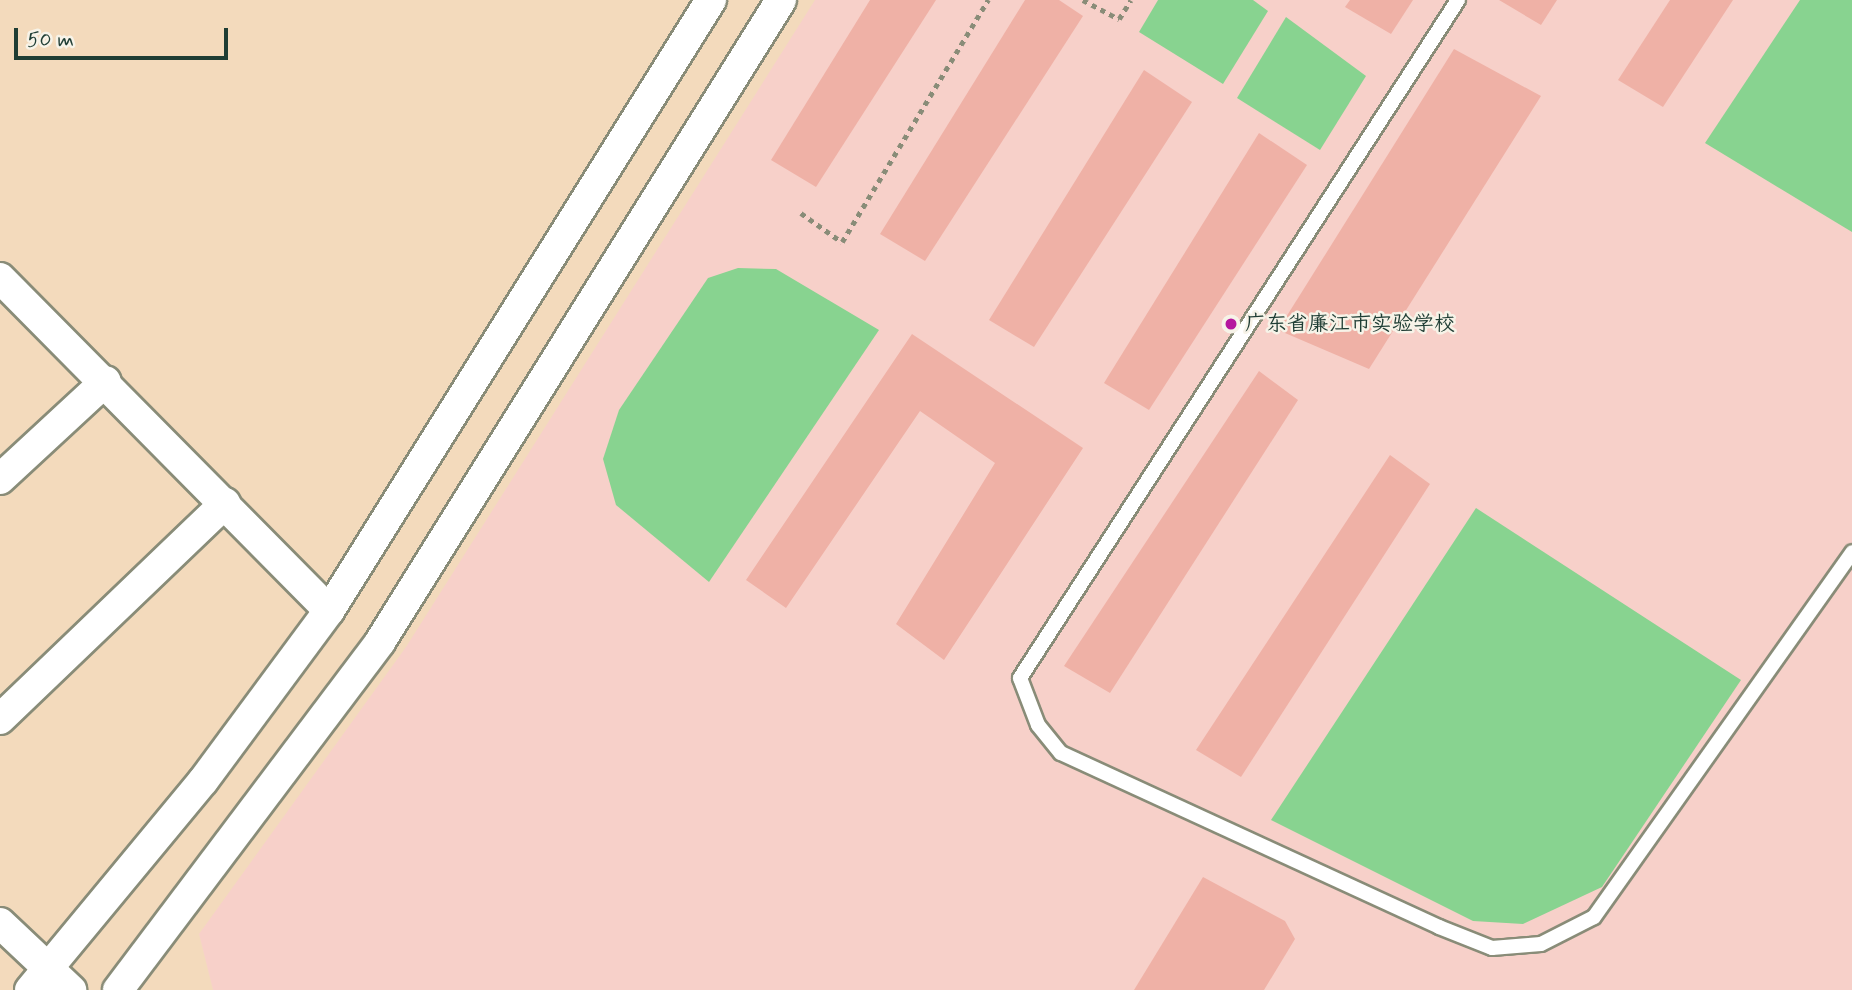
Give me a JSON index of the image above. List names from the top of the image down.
{
  "places": ["广东省廉江市实验学校"],
  "scale_bar": "50 m"
}
